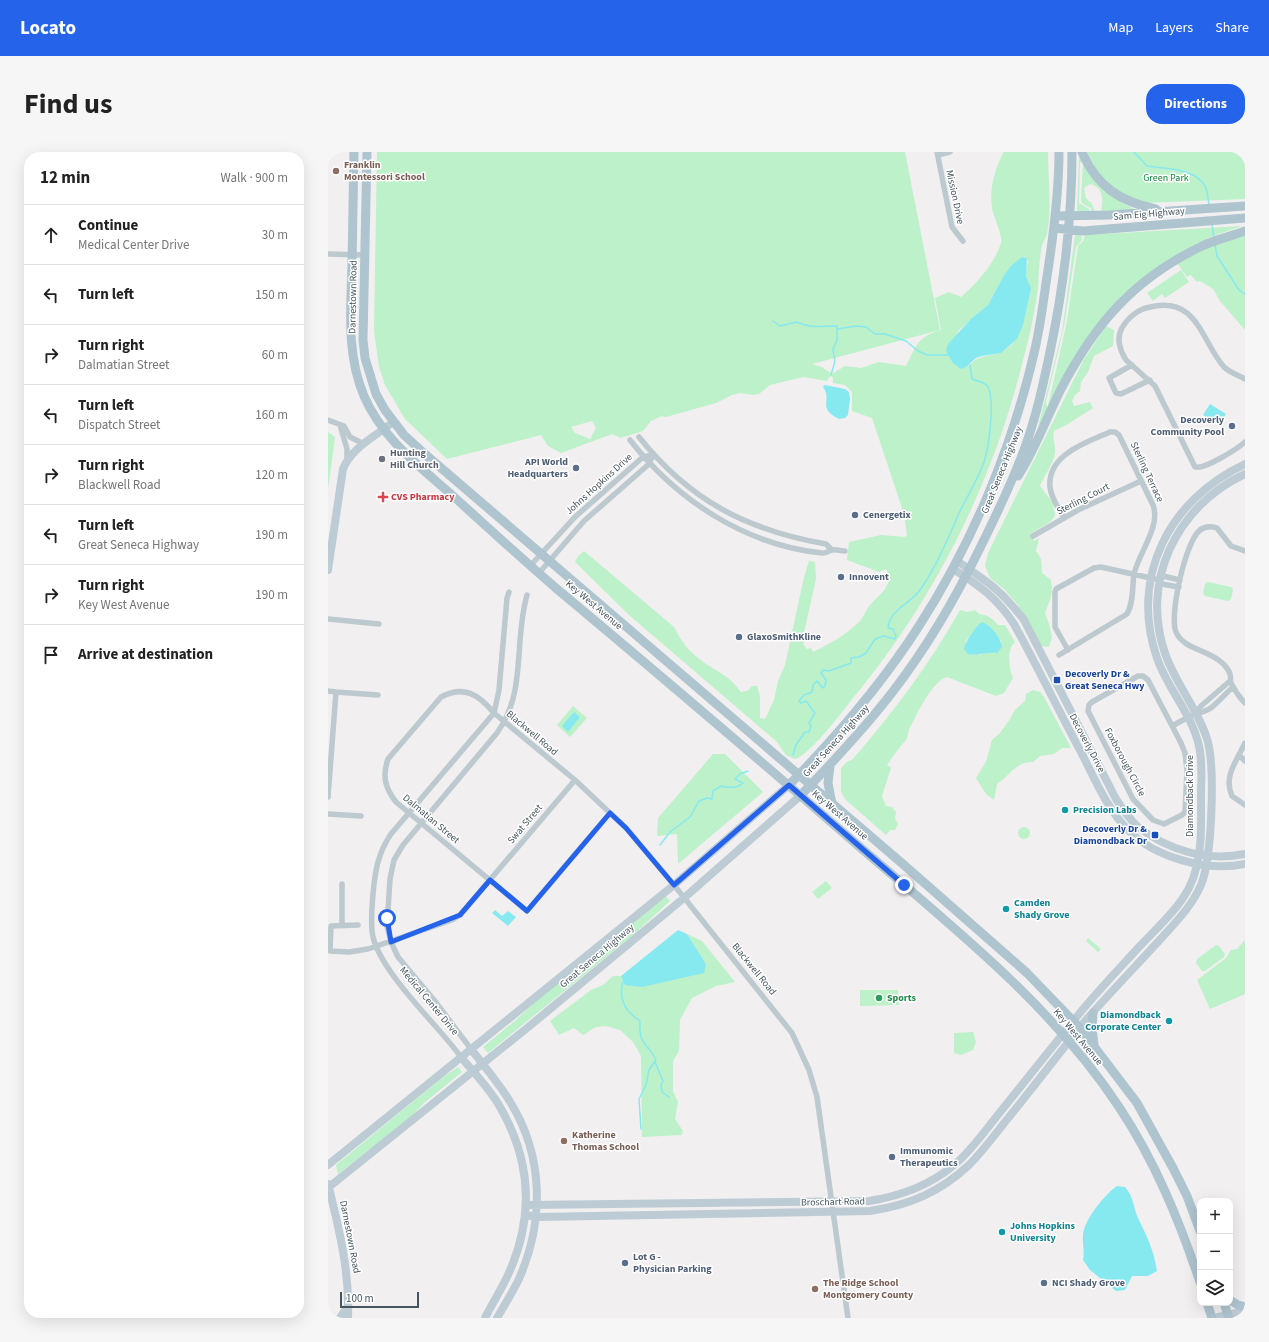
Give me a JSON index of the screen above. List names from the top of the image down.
{
  "streets": {
    "main road": [
      "Sam Eig Highway",
      "Darnestown Road",
      "Great Seneca Highway",
      "Key West Avenue"
    ],
    "street": [
      "Mission Drive",
      "Sterling Terrace",
      "Johns Hopkins Drive",
      "Sterling Court",
      "Blackwell Road",
      "Decoverly Drive",
      "Foxborough Circle",
      "Diamondback Drive",
      "Dalmatian Street",
      "Swat Street",
      "Medical Center Drive",
      "Broschart Road"
    ]
  },
  "crossings": [
    ["Sam Eig Highway", "Great Seneca Highway"],
    ["Darnestown Road", "Great Seneca Highway"],
    ["Darnestown Road", "Key West Avenue"],
    ["Great Seneca Highway", "Key West Avenue"],
    ["Great Seneca Highway", "Blackwell Road"],
    ["Great Seneca Highway", "Decoverly Drive"],
    ["Great Seneca Highway", "Medical Center Drive"],
    ["Sterling Terrace", "Sterling Court"],
    ["Johns Hopkins Drive", "Key West Avenue"],
    ["Key West Avenue", "Diamondback Drive"],
    ["Key West Avenue", "Broschart Road"],
    ["Blackwell Road", "Dalmatian Street"],
    ["Blackwell Road", "Swat Street"],
    ["Blackwell Road", "Medical Center Drive"],
    ["Blackwell Road", "Broschart Road"],
    ["Decoverly Drive", "Diamondback Drive"],
    ["Diamondback Drive", "Broschart Road"],
    ["Dalmatian Street", "Swat Street"],
    ["Dalmatian Street", "Medical Center Drive"],
    ["Swat Street", "Medical Center Drive"],
    ["Medical Center Drive", "Broschart Road"]
  ],
  "parks": ["Green Park"],
  "places": {
    "other": [
      "Franklin Montessori School",
      "Decoverly Community Pool",
      "Hunting Hill Church",
      "API World Headquarters",
      "Cenergetix",
      "Innovent",
      "GlaxoSmithKline",
      "Precision Labs",
      "Camden Shady Grove",
      "Sports",
      "Diamondback Corporate Center",
      "Katherine Thomas School",
      "Immunomic Therapeutics",
      "Johns Hopkins University",
      "Lot G - Physician Parking",
      "NCI Shady Grove",
      "The Ridge School Montgomery County"
    ],
    "health": ["CVS Pharmacy"],
    "transit": ["Decoverly Dr & Great Seneca Hwy", "Decoverly Dr & Diamondback Dr"]
  },
  "scale_bar": "100 m",
  "page": {
    "header": "Locato",
    "nav": ["Map", "Layers", "Share"],
    "title": "Find us",
    "buttons": "Directions",
    "heading": ["12 min", "Walk · 900 m"],
    "list": [
      ["Continue", "Medical Center Drive", "30 m"],
      ["Turn left", "150 m"],
      ["Turn right", "Dalmatian Street", "60 m"],
      ["Turn left", "Dispatch Street", "160 m"],
      ["Turn right", "Blackwell Road", "120 m"],
      ["Turn left", "Great Seneca Highway", "190 m"],
      ["Turn right", "Key West Avenue", "190 m"],
      "Arrive at destination"
    ],
    "map_buttons": ["+", "−"],
    "scale": "100 m"
  }
}
